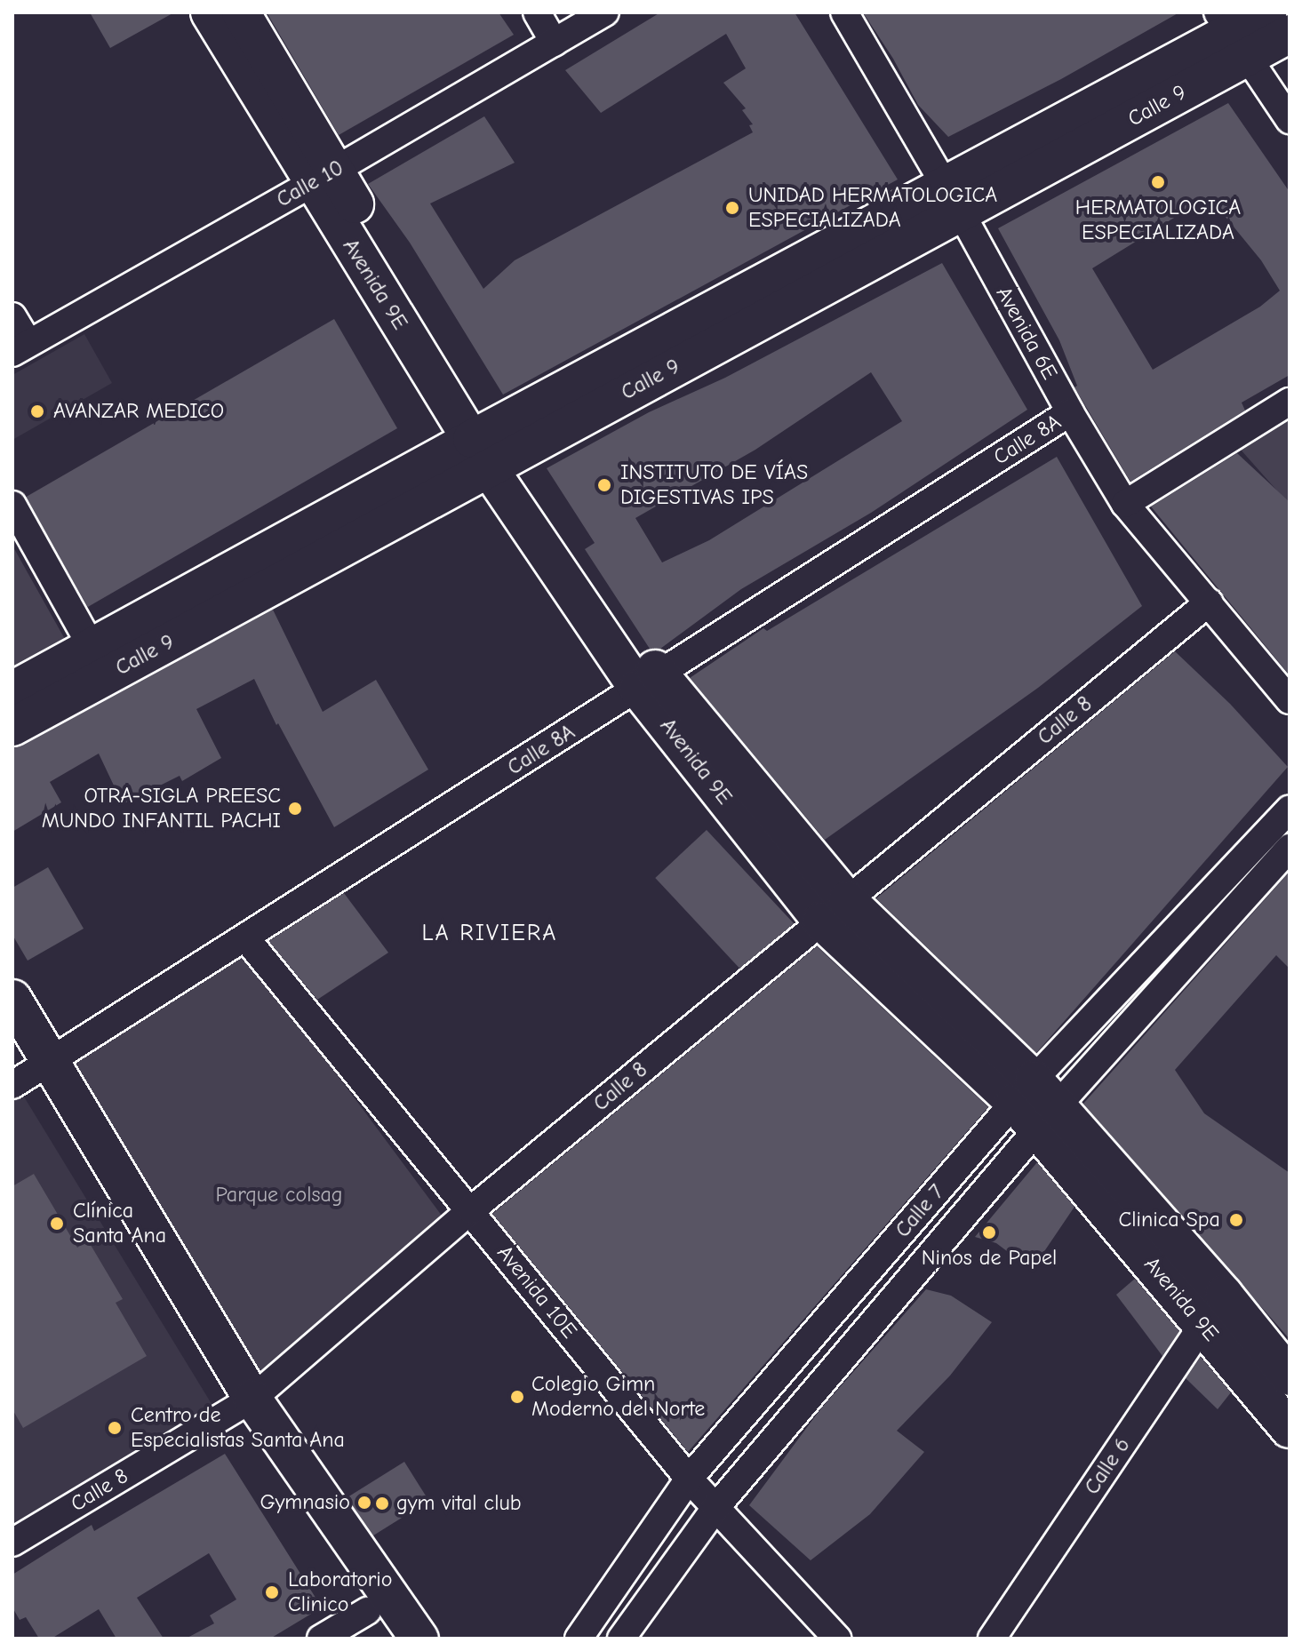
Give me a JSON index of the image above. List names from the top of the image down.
{
  "streets": {
    "street": [
      "Calle 9",
      "Calle 10",
      "Avenida 9E",
      "Avenida 6E",
      "Calle 8A",
      "Calle 8",
      "Calle 7",
      "Avenida 10E",
      "Calle 6"
    ]
  },
  "crossings": [
    ["Calle 9", "Avenida 9E"],
    ["Calle 9", "Avenida 6E"],
    ["Calle 10", "Avenida 9E"],
    ["Avenida 9E", "Calle 8A"],
    ["Avenida 9E", "Calle 8"],
    ["Avenida 9E", "Calle 7"],
    ["Avenida 9E", "Calle 6"],
    ["Avenida 6E", "Calle 8A"],
    ["Avenida 6E", "Calle 8"],
    ["Calle 8A", "Avenida 10E"],
    ["Calle 8", "Avenida 10E"],
    ["Calle 7", "Avenida 10E"]
  ],
  "districts": ["LA RIVIERA"],
  "parks": ["Parque colsag"],
  "places": [
    "HERMATOLOGICA ESPECIALIZADA",
    "UNIDAD HERMATOLOGICA ESPECIALIZADA",
    "AVANZAR MEDICO",
    "INSTITUTO DE VÍAS DIGESTIVAS IPS",
    "OTRA-SIGLA PREESC MUNDO INFANTIL PACHI",
    "Clinica Spa",
    "Clínica Santa Ana",
    "Ninos de Papel",
    "Colegio Gimn Moderno del Norte",
    "Centro de Especialistas Santa Ana",
    "Gymnasio",
    "gym vital club",
    "Laboratorio Clinico"
  ]
}
